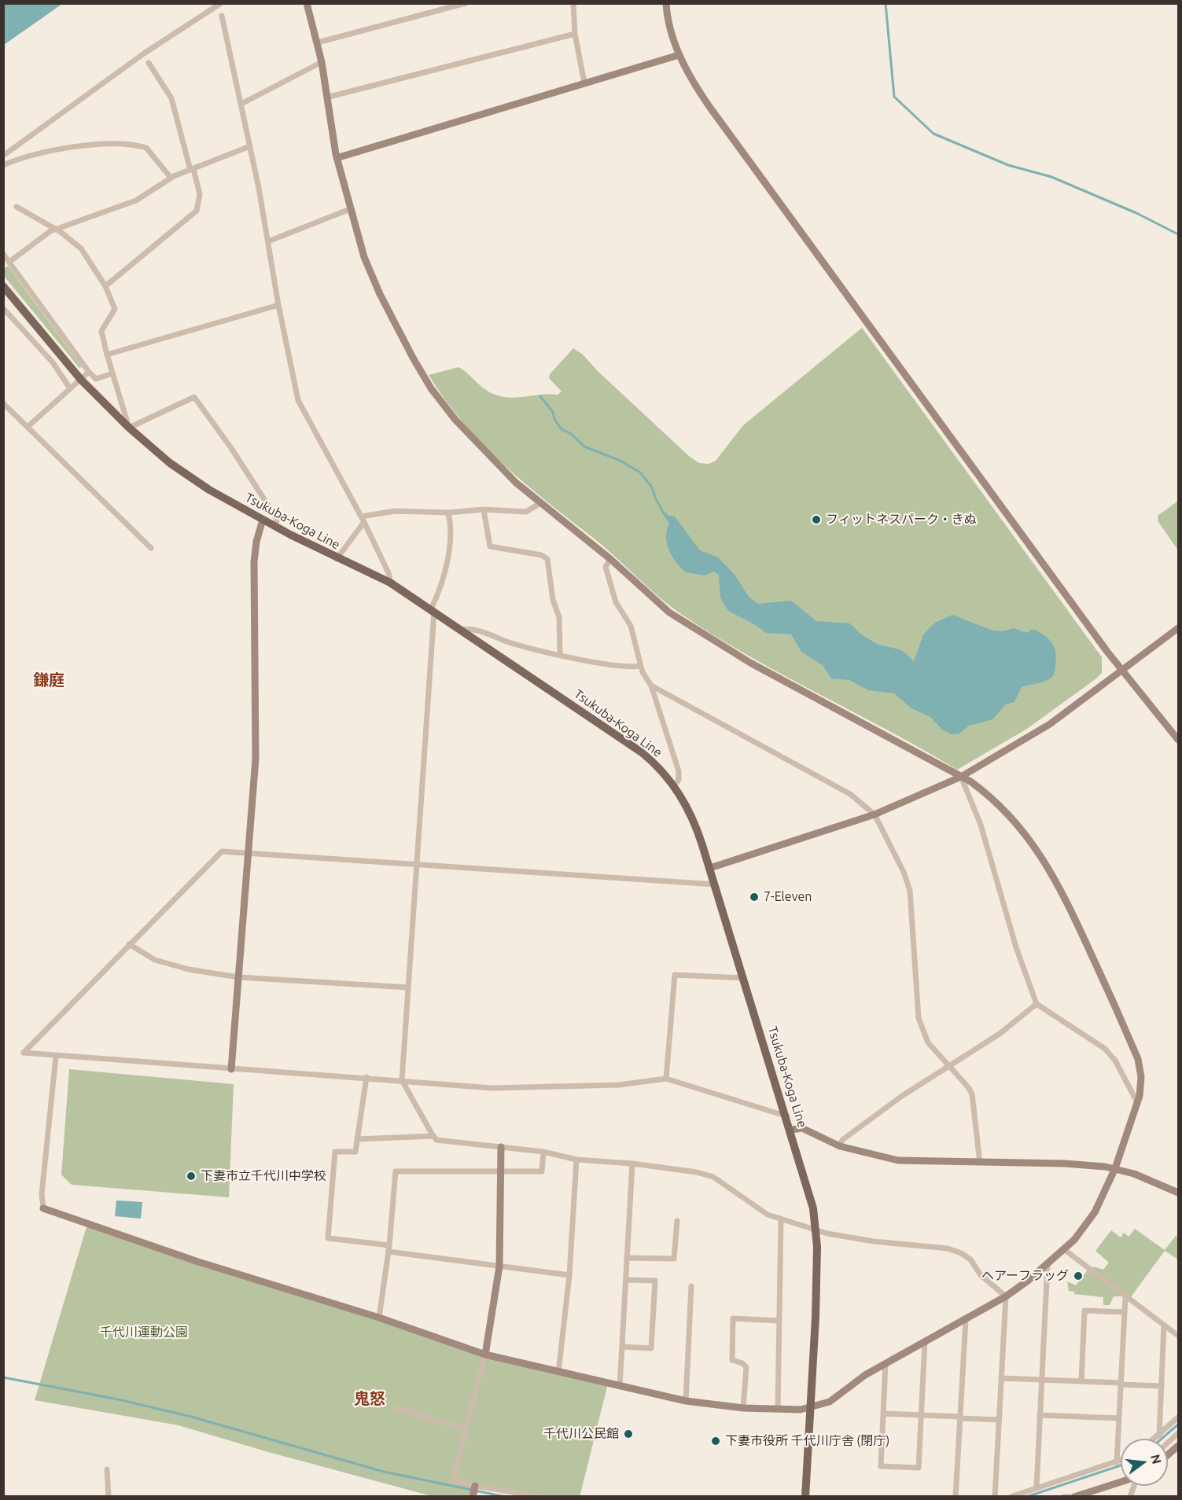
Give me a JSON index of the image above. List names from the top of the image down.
{
  "streets": {
    "main road": ["Tsukuba-Koga Line"]
  },
  "districts": ["鎌庭", "鬼怒"],
  "parks": ["千代川運動公園"],
  "places": [
    "フィットネスパーク・きぬ",
    "7-Eleven",
    "下妻市立千代川中学校",
    "ヘアーフラッグ",
    "千代川公民館",
    "下妻市役所 千代川庁舎 (閉庁)"
  ],
  "north": "right"
}
